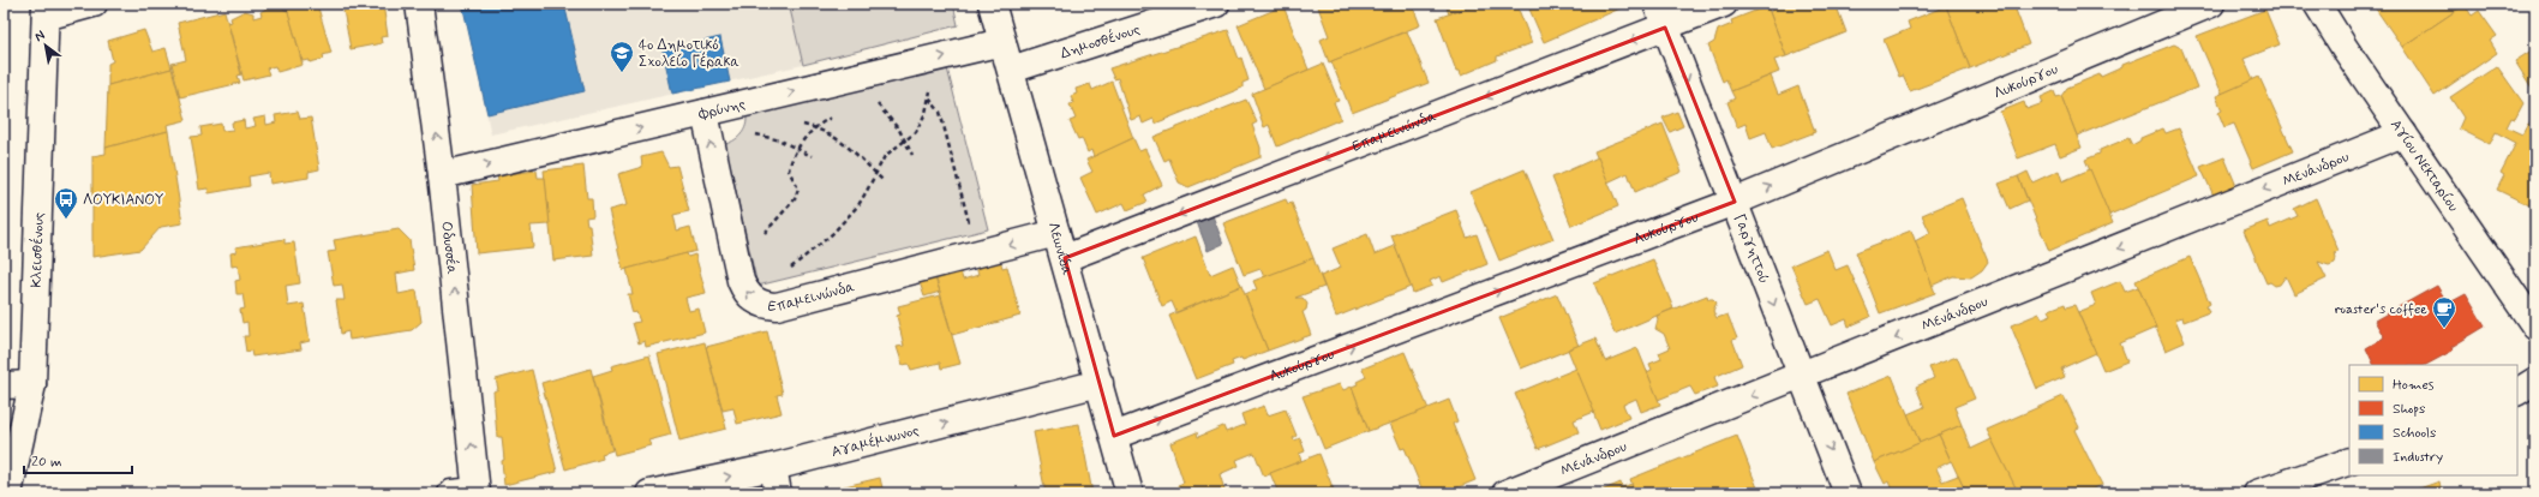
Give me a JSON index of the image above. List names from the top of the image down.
{
  "streets": {
    "street": [
      "Δημοσθένους",
      "Λυκούργου",
      "Φρύνης",
      "Επαμεινώνδα",
      "Αγίου Νεκταρίου",
      "Μενάνδρου",
      "Οδυσσέα",
      "Λεωνίδα",
      "Γαργηττού",
      "Κλεισθένους",
      "Αγαμέμνωνος"
    ]
  },
  "crossings": [
    ["Δημοσθένους", "Λεωνίδα"],
    ["Λυκούργου", "Λεωνίδα"],
    ["Λυκούργου", "Γαργηττού"],
    ["Φρύνης", "Επαμεινώνδα"],
    ["Φρύνης", "Οδυσσέα"],
    ["Φρύνης", "Λεωνίδα"],
    ["Επαμεινώνδα", "Λεωνίδα"],
    ["Επαμεινώνδα", "Γαργηττού"],
    ["Αγίου Νεκταρίου", "Μενάνδρου"],
    ["Μενάνδρου", "Γαργηττού"],
    ["Λεωνίδα", "Αγαμέμνωνος"]
  ],
  "one_way": [
    "Λυκούργου",
    "Φρύνης",
    "Επαμεινώνδα",
    "Μενάνδρου",
    "Οδυσσέα",
    "Γαργηττού",
    "Αγαμέμνωνος"
  ],
  "places": {
    "school or university": ["4ο Δημοτικό Σχολείο Γέρακα"],
    "bus stop": ["ΛΟΥΚΙΑΝΟΥ"],
    "cafe": ["roaster's coffee"]
  },
  "legend": [
    "Homes",
    "Shops",
    "Schools",
    "Industry"
  ],
  "scale_bar": "20 m",
  "north": "top left"
}
